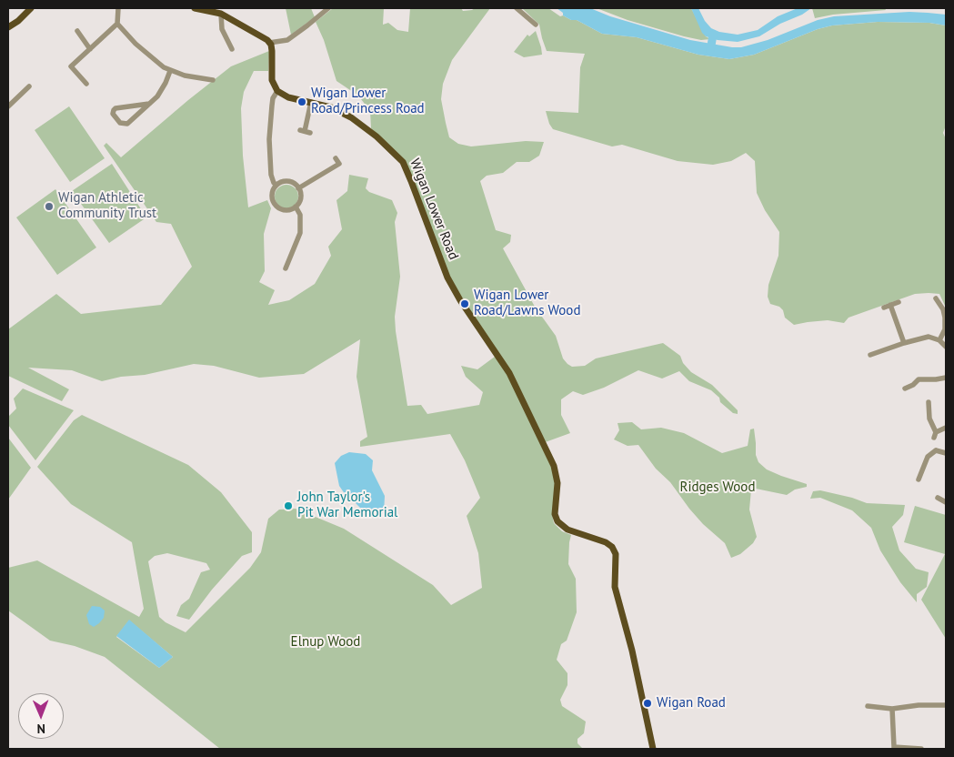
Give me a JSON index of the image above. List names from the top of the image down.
{
  "streets": {
    "main road": ["Wigan Lower Road"]
  },
  "parks": ["Ridges Wood", "Elnup Wood"],
  "places": [
    "Wigan Lower Road/Princess Road",
    "Wigan Athletic Community Trust",
    "Wigan Lower Road/Lawns Wood",
    "John Taylor's Pit War Memorial",
    "Wigan Road"
  ],
  "north": "bottom"
}
